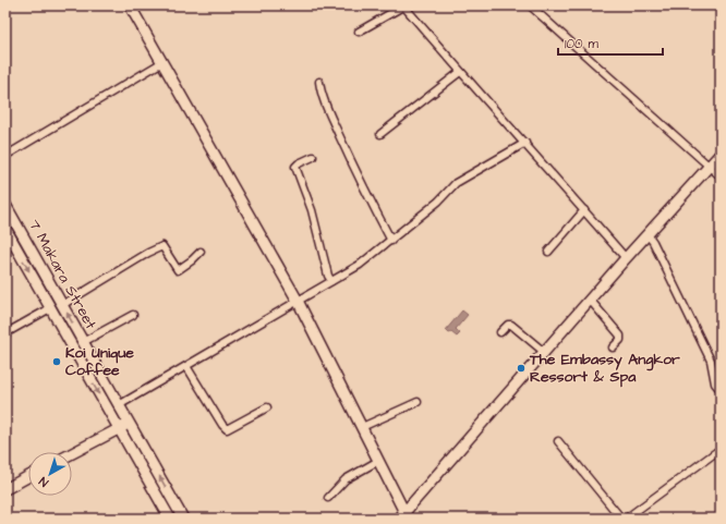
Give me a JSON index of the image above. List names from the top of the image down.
{
  "streets": {
    "street": ["7 Makara Street"]
  },
  "places": ["Koi Unique Coffee", "The Embassy Angkor Ressort & Spa"],
  "scale_bar": "100 m",
  "north": "bottom left"
}
